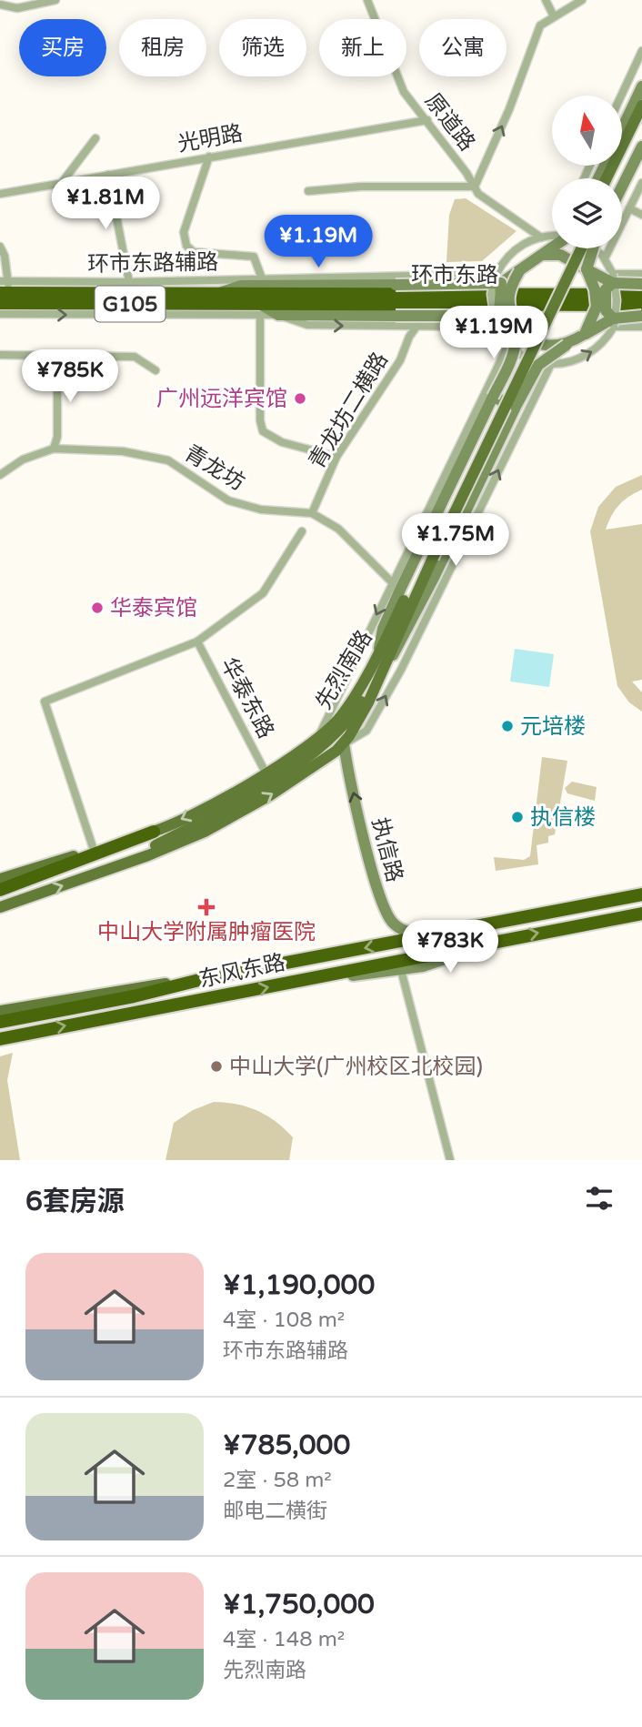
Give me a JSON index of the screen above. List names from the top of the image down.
{
  "streets": {
    "highway": ["环市东路", "G105", "东风东路"],
    "main road": ["先烈南路", "执信路"],
    "street": [
      "原道路",
      "光明路",
      "环市东路辅路",
      "青龙坊二横路",
      "青龙坊",
      "华泰东路"
    ]
  },
  "crossings": [
    ["原道路", "光明路"],
    ["环市东路辅路", "环市东路"],
    ["青龙坊二横路", "青龙坊"],
    ["先烈南路", "华泰东路"],
    ["先烈南路", "执信路"],
    ["执信路", "东风东路"]
  ],
  "one_way": ["执信路"],
  "places": {
    "other": [
      "广州远洋宾馆",
      "华泰宾馆",
      "元培楼",
      "执信楼",
      "中山大学(广州校区北校园)"
    ],
    "health": ["中山大学附属肿瘤医院"]
  },
  "north": "top",
  "page": {
    "chip": [
      "买房",
      "租房",
      "筛选",
      "新上",
      "公寓"
    ],
    "price": [
      "¥1.81M",
      "¥1.19M",
      "¥1.19M",
      "¥785K",
      "¥1.75M",
      "¥783K"
    ],
    "heading": "6套房源",
    "list": [
      {
        "name": "¥1,190,000",
        "note": "4室 · 108 m² · 环市东路辅路"
      },
      {
        "name": "¥785,000",
        "note": "2室 · 58 m² · 邮电二横街"
      },
      {
        "name": "¥1,750,000",
        "note": "4室 · 148 m² · 先烈南路"
      }
    ]
  }
}
